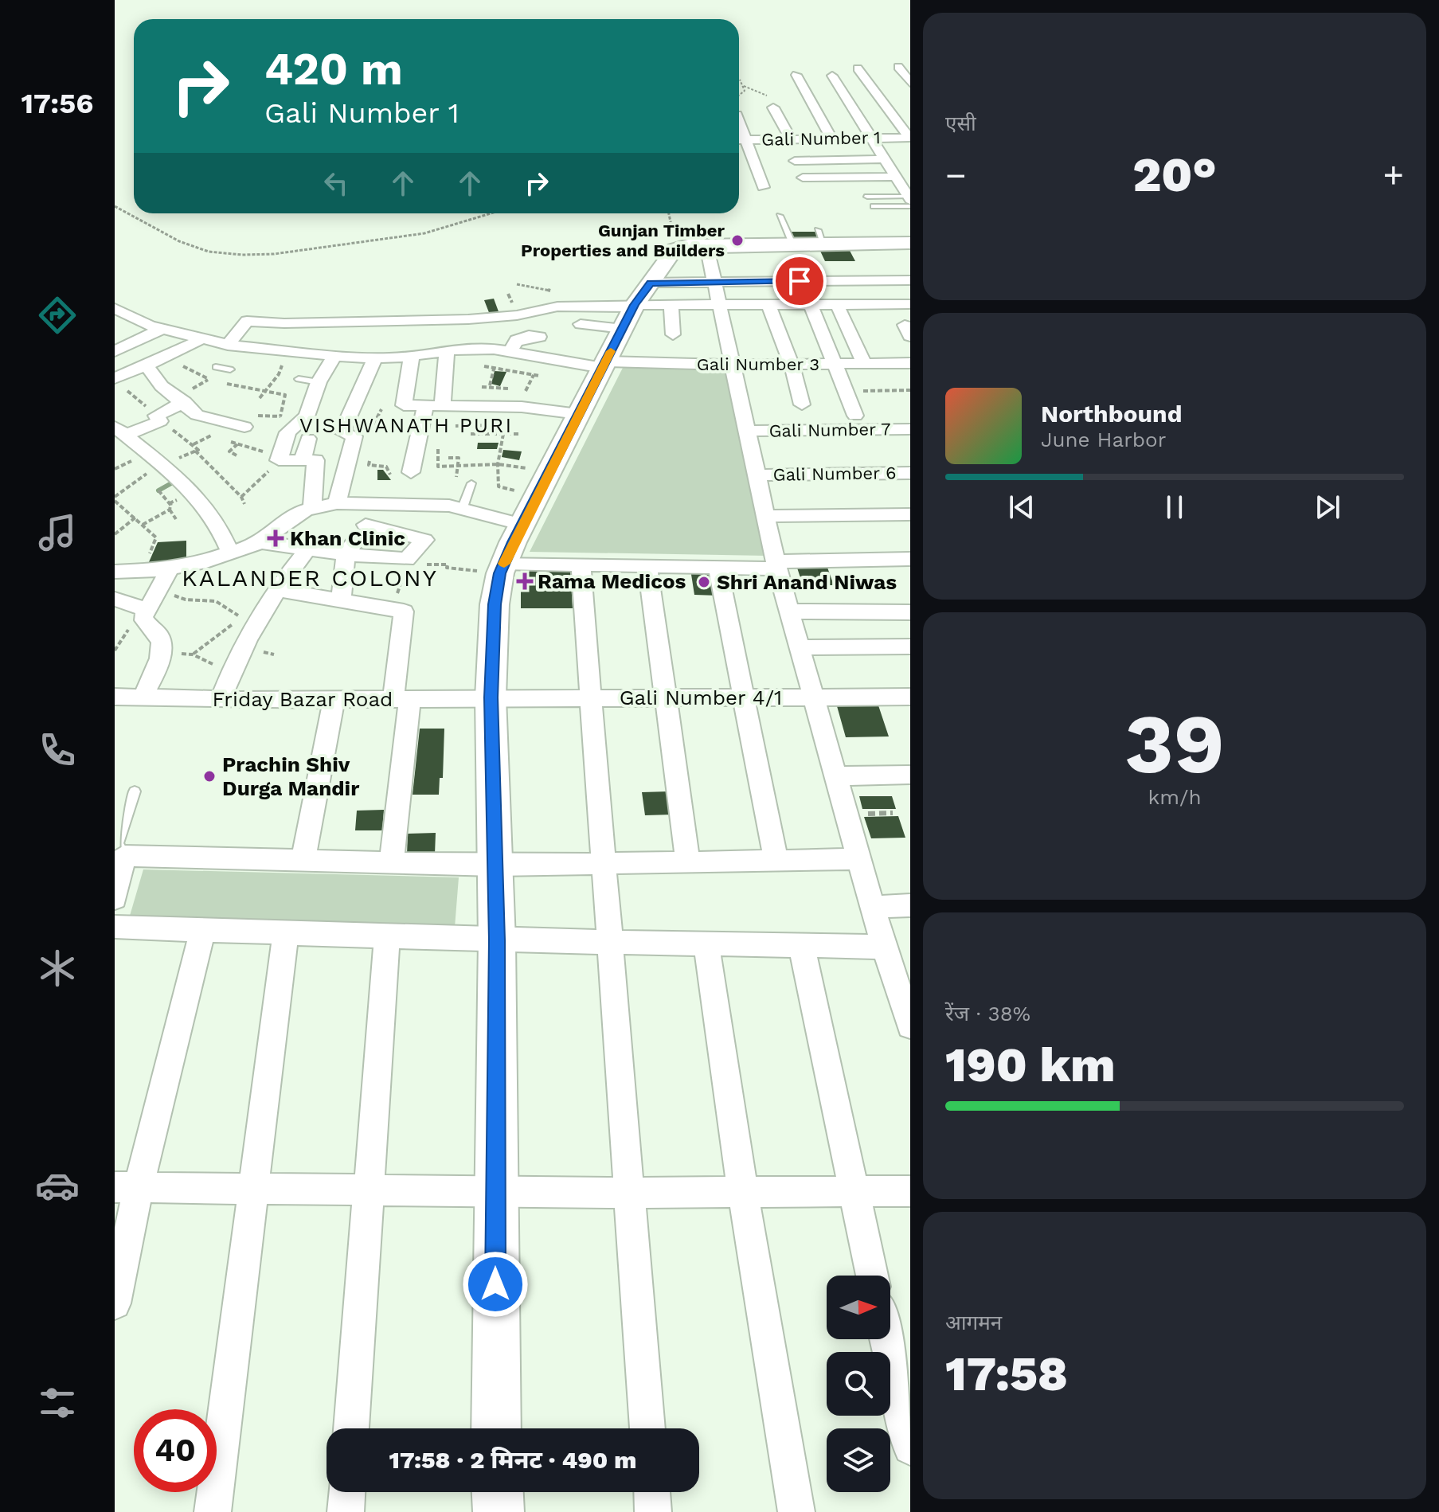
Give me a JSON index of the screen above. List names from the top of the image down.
{
  "streets": {
    "street": [
      "Gali Number 1",
      "Gali Number 3",
      "Gali Number 7",
      "Gali Number 6",
      "Gali Number 4/1",
      "Friday Bazar Road"
    ]
  },
  "crossings": [
    ["Gali Number 4/1", "Friday Bazar Road"]
  ],
  "districts": ["VISHWANATH PURI", "KALANDER COLONY"],
  "places": {
    "other": ["Gunjan Timber Properties and Builders", "Shri Anand Niwas", "Prachin Shiv Durga Mandir"],
    "health": ["Khan Clinic", "Rama Medicos"]
  },
  "north": "right",
  "page": {
    "tabs": "17:56",
    "tile": [
      "एसी",
      ["39", "km/h"],
      ["रेंज · 38%", "190 km"],
      ["आगमन", "17:58"]
    ],
    "turn": ["420 m", "Gali Number 1"],
    "heat": ["−", "20°", "+"],
    "song": ["Northbound", "June Harbor"],
    "limit": "40",
    "trip": "17:58 · 2 मिनट · 490 m"
  }
}
